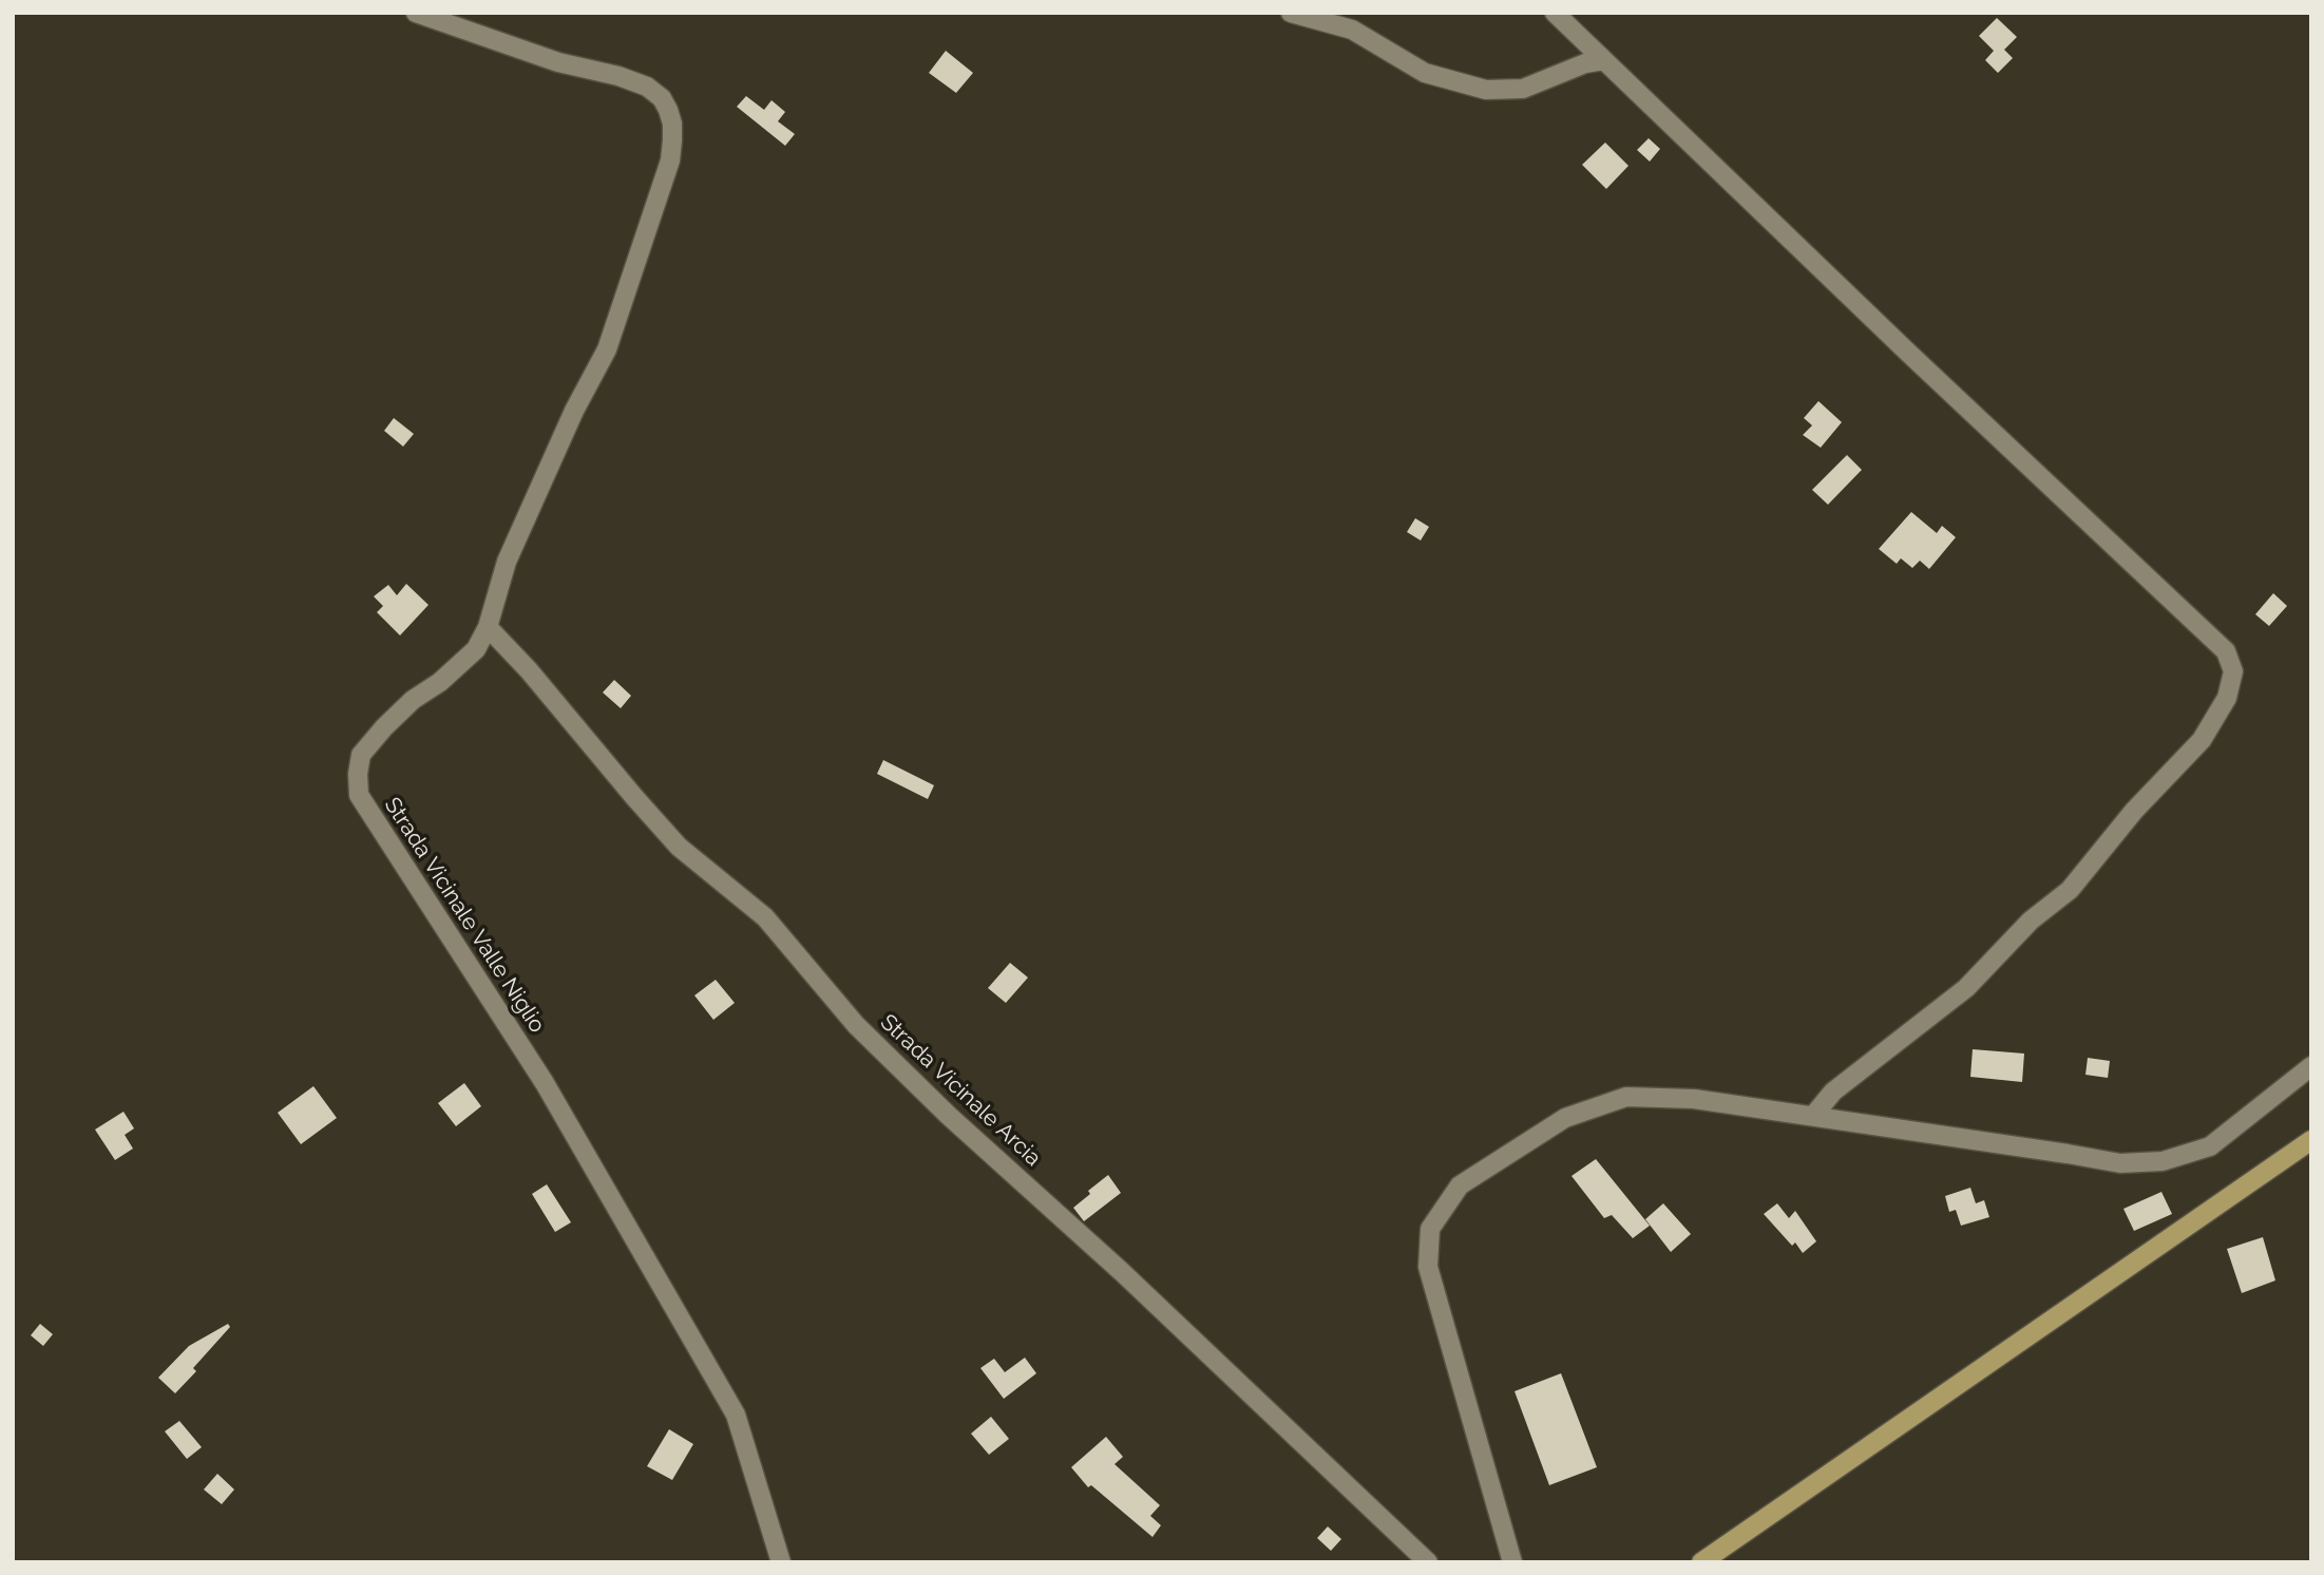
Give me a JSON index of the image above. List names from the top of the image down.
{
  "streets": {
    "street": ["Strada Vicinale Valle Niglio", "Strada Vicinale Arcia"]
  },
  "crossings": [
    ["Strada Vicinale Valle Niglio", "Strada Vicinale Arcia"]
  ]
}
